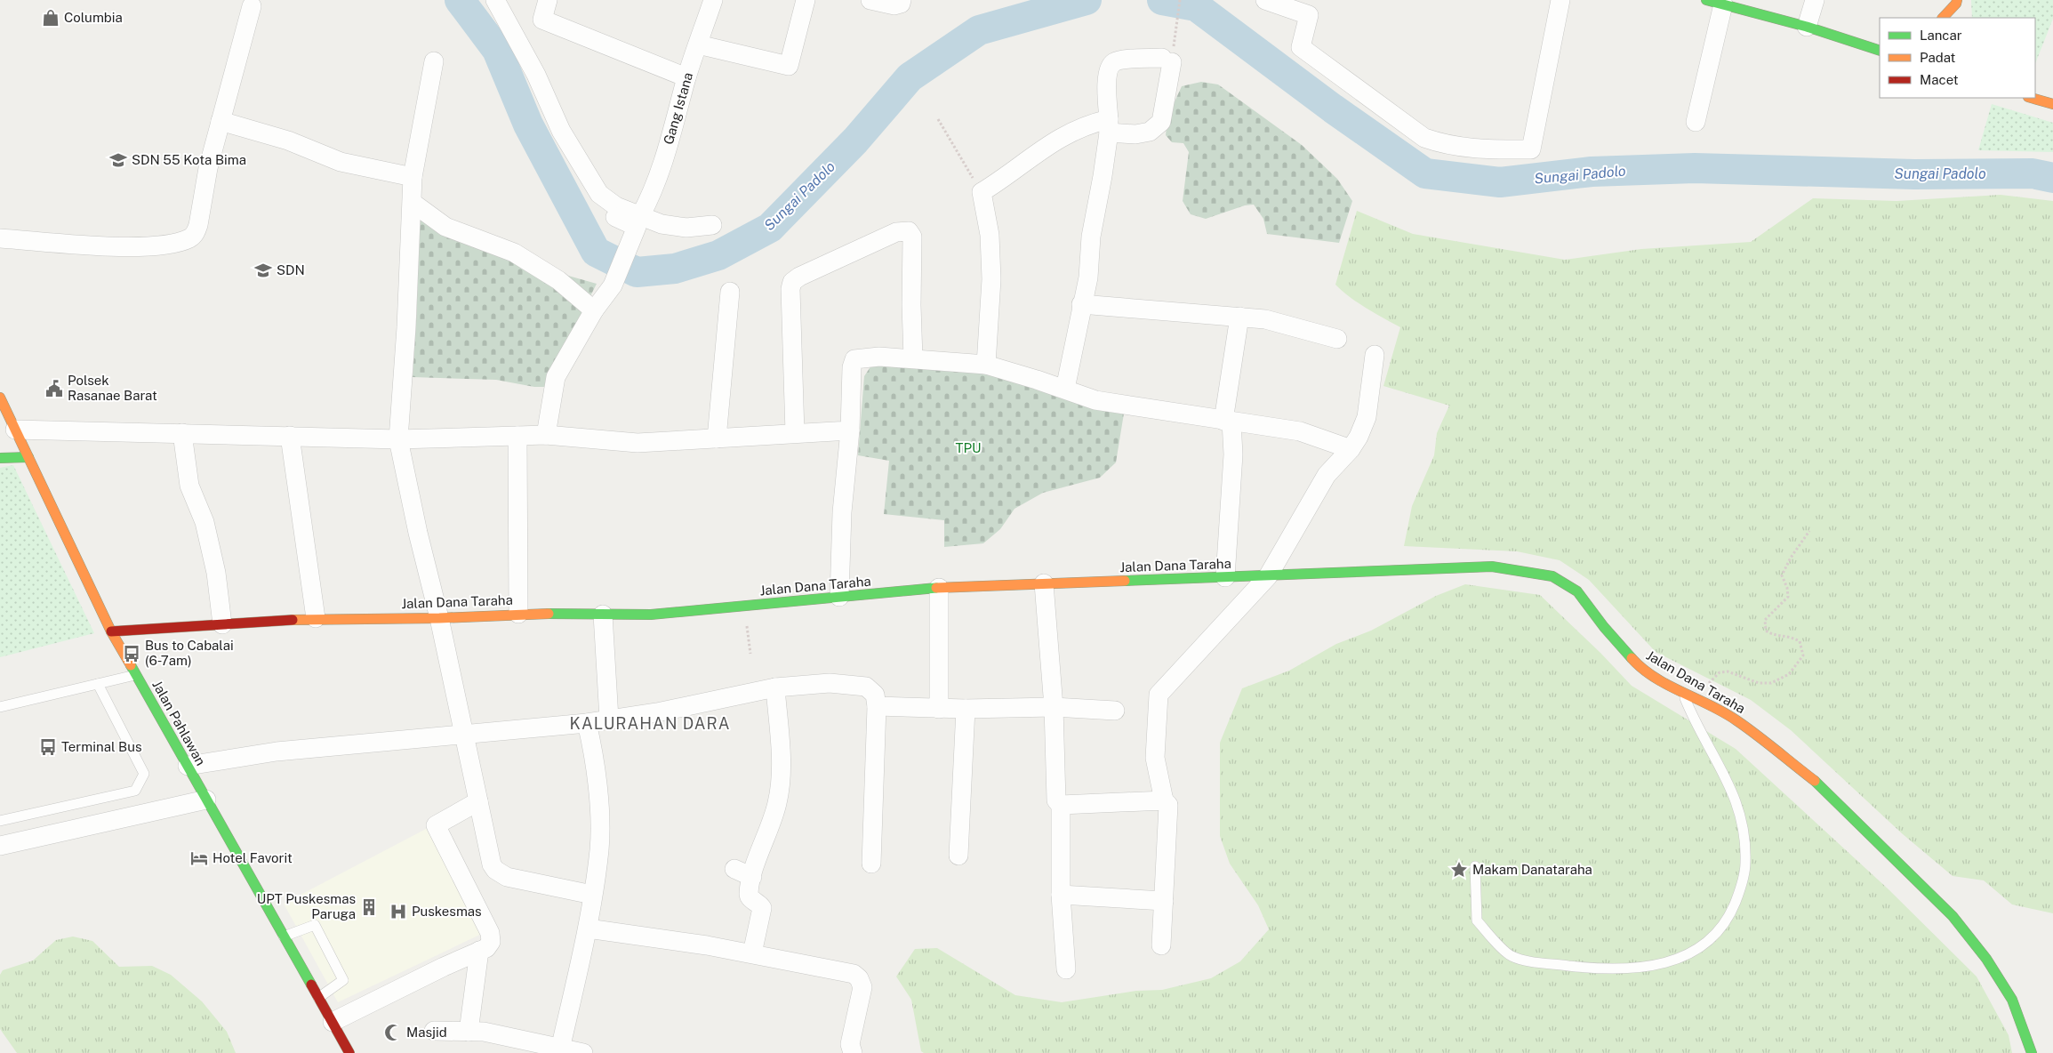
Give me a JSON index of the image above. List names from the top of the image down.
{
  "streets": {
    "main road": ["Jalan Dana Taraha", "Jalan Pahlawan"],
    "street": ["Gang Istana"]
  },
  "crossings": [
    ["Jalan Dana Taraha", "Jalan Pahlawan"]
  ],
  "districts": ["KALURAHAN DARA"],
  "water": ["Sungai Padolo"],
  "parks": ["TPU"],
  "places": {
    "shop": ["Columbia"],
    "school or university": ["SDN 55 Kota Bima", "SDN"],
    "public building": ["Polsek Rasanae Barat"],
    "bus stop": ["Bus to Cabalai (6-7am)", "Terminal Bus"],
    "hotel": ["Hotel Favorit"],
    "place": ["Makam Danataraha"],
    "building": ["UPT Puskesmas Paruga"],
    "hospital": ["Puskesmas"],
    "mosque": ["Masjid"]
  },
  "legend": ["Lancar", "Padat", "Macet"]
}
